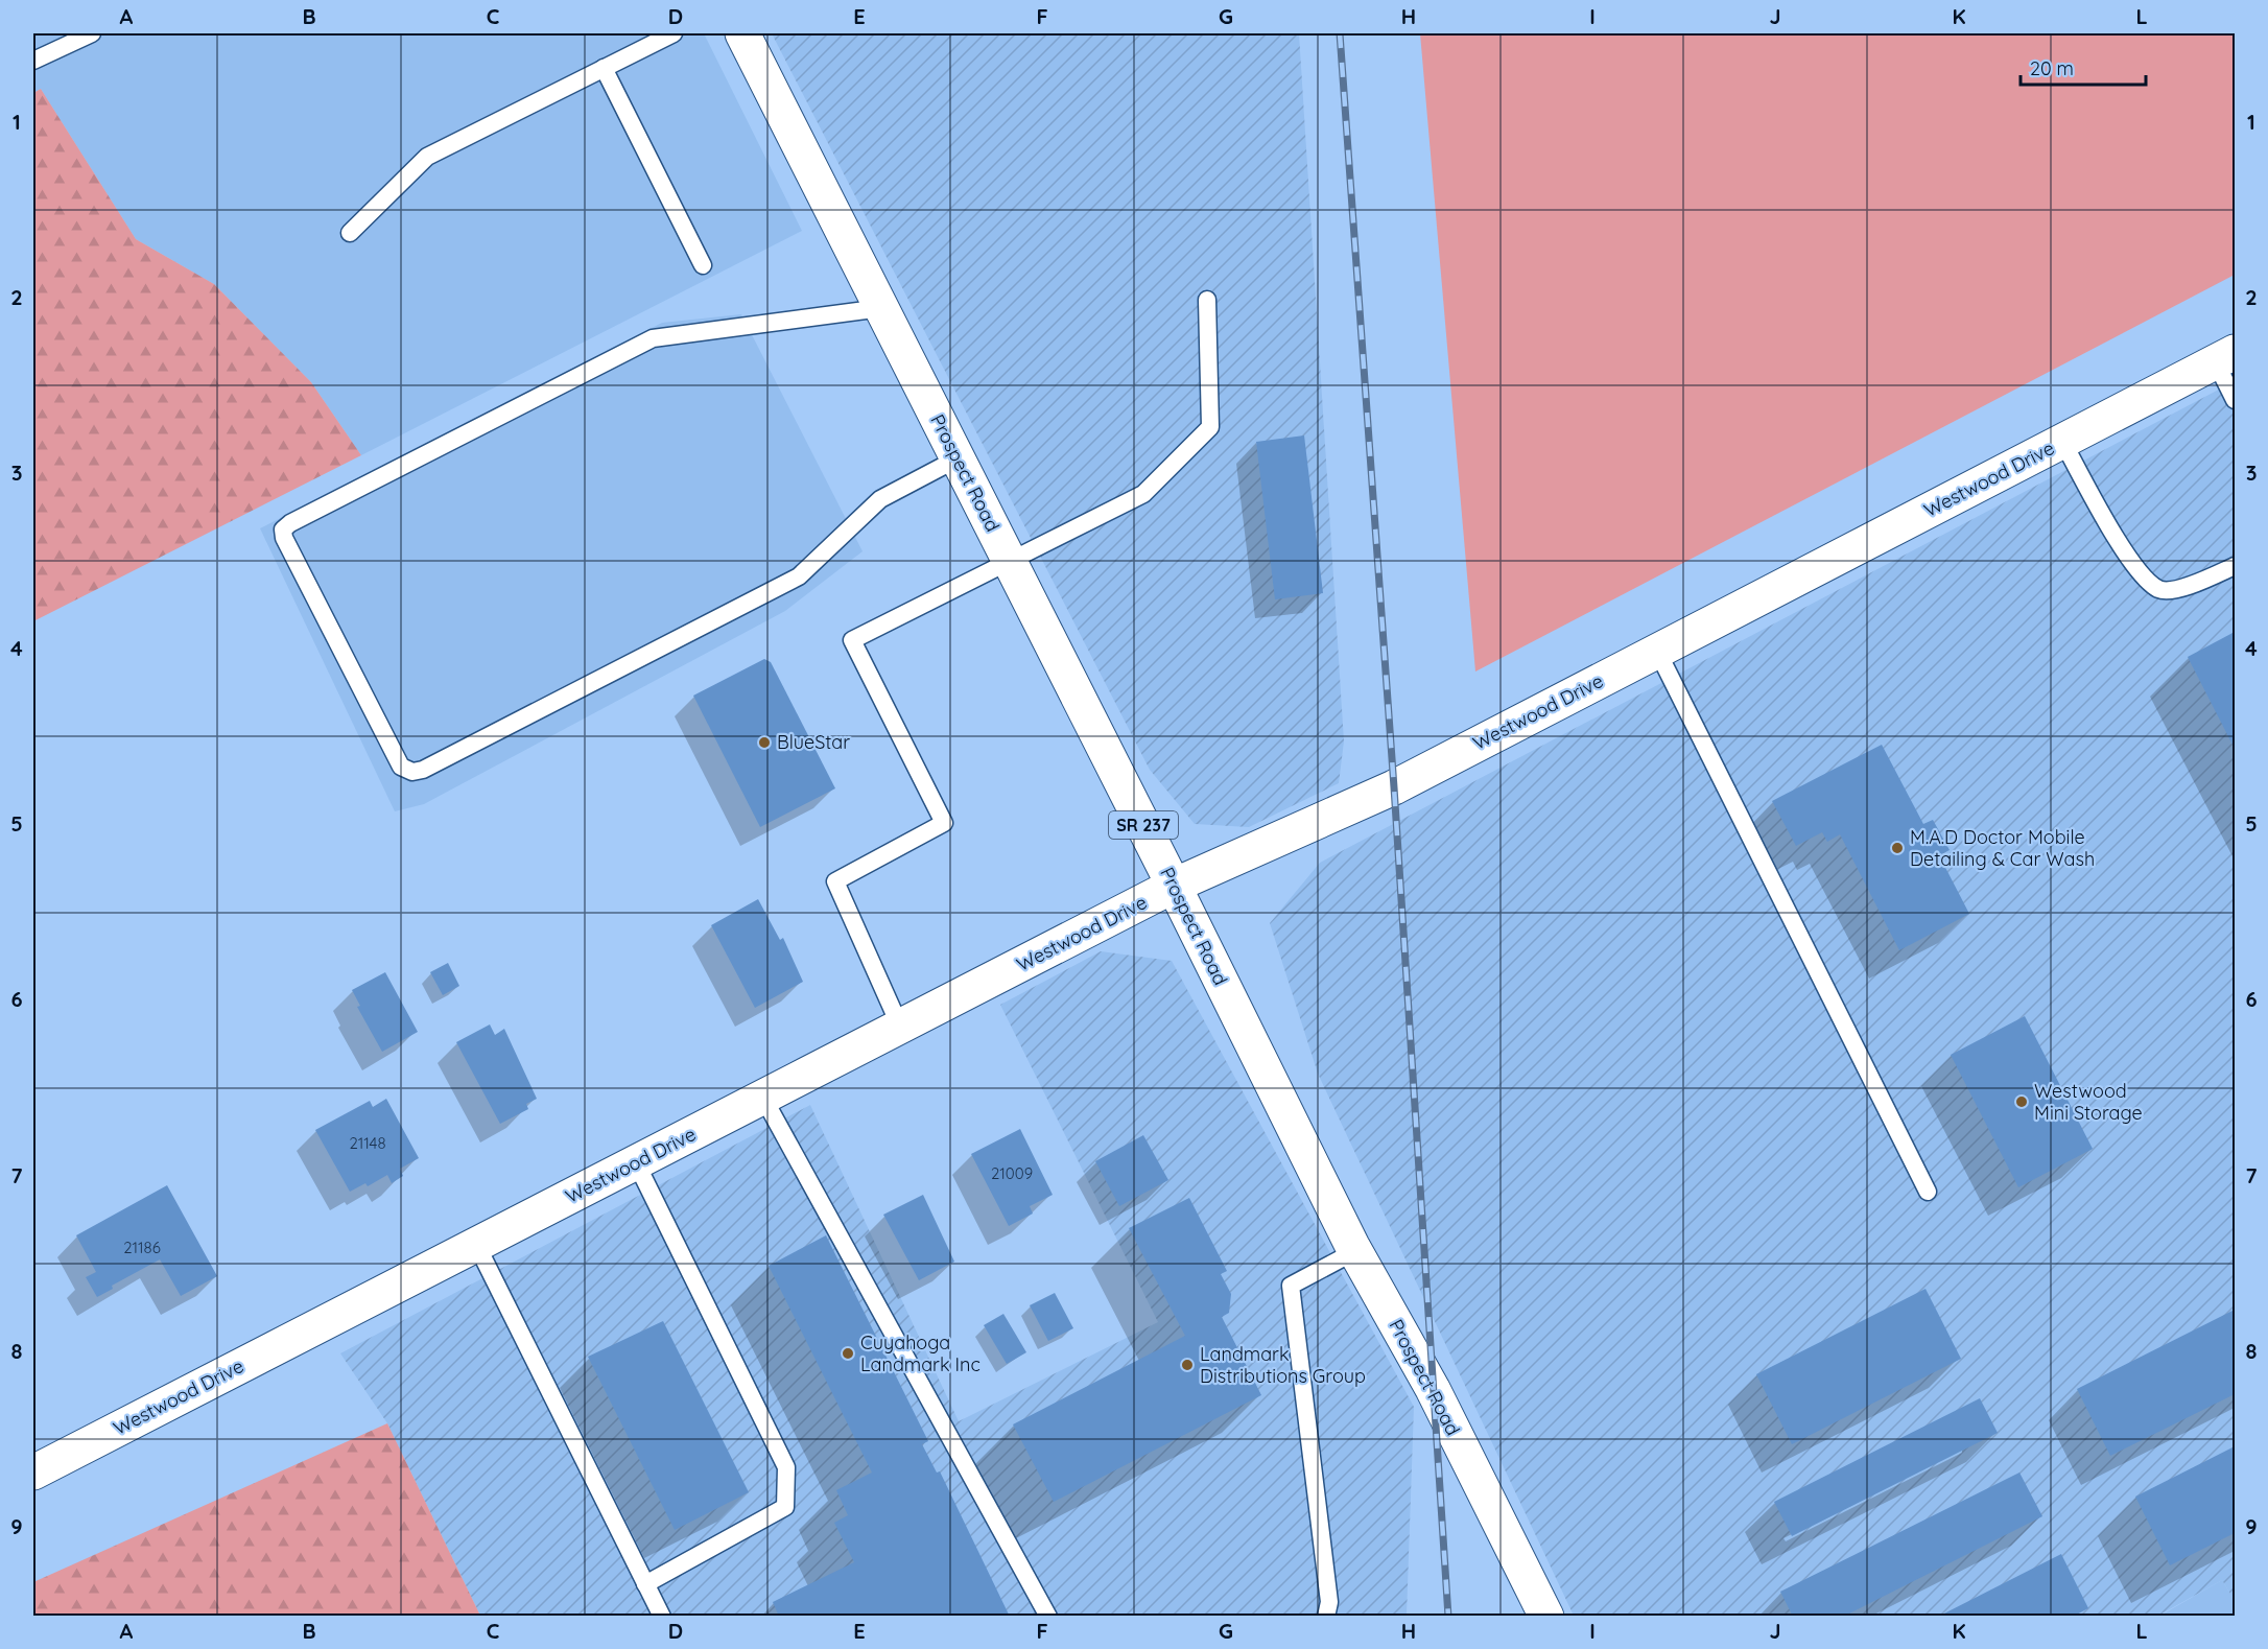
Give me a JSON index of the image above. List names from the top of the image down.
{
  "streets": {
    "street": ["Prospect Road", "Westwood Drive", "SR 237"]
  },
  "crossings": [
    ["Prospect Road", "Westwood Drive"]
  ],
  "places": [
    "BlueStar",
    "M.A.D Doctor Mobile Detailing & Car Wash",
    "Westwood Mini Storage",
    "Cuyahoga Landmark Inc",
    "Landmark Distributions Group"
  ],
  "house_numbers": ["21148", "21009", "21186"],
  "scale_bar": "20 m",
  "grid": {
    "columns": [
      "A",
      "B",
      "C",
      "D",
      "E",
      "F",
      "G",
      "H",
      "I",
      "J",
      "K",
      "L"
    ],
    "rows": [
      "1",
      "2",
      "3",
      "4",
      "5",
      "6",
      "7",
      "8",
      "9"
    ]
  }
}
